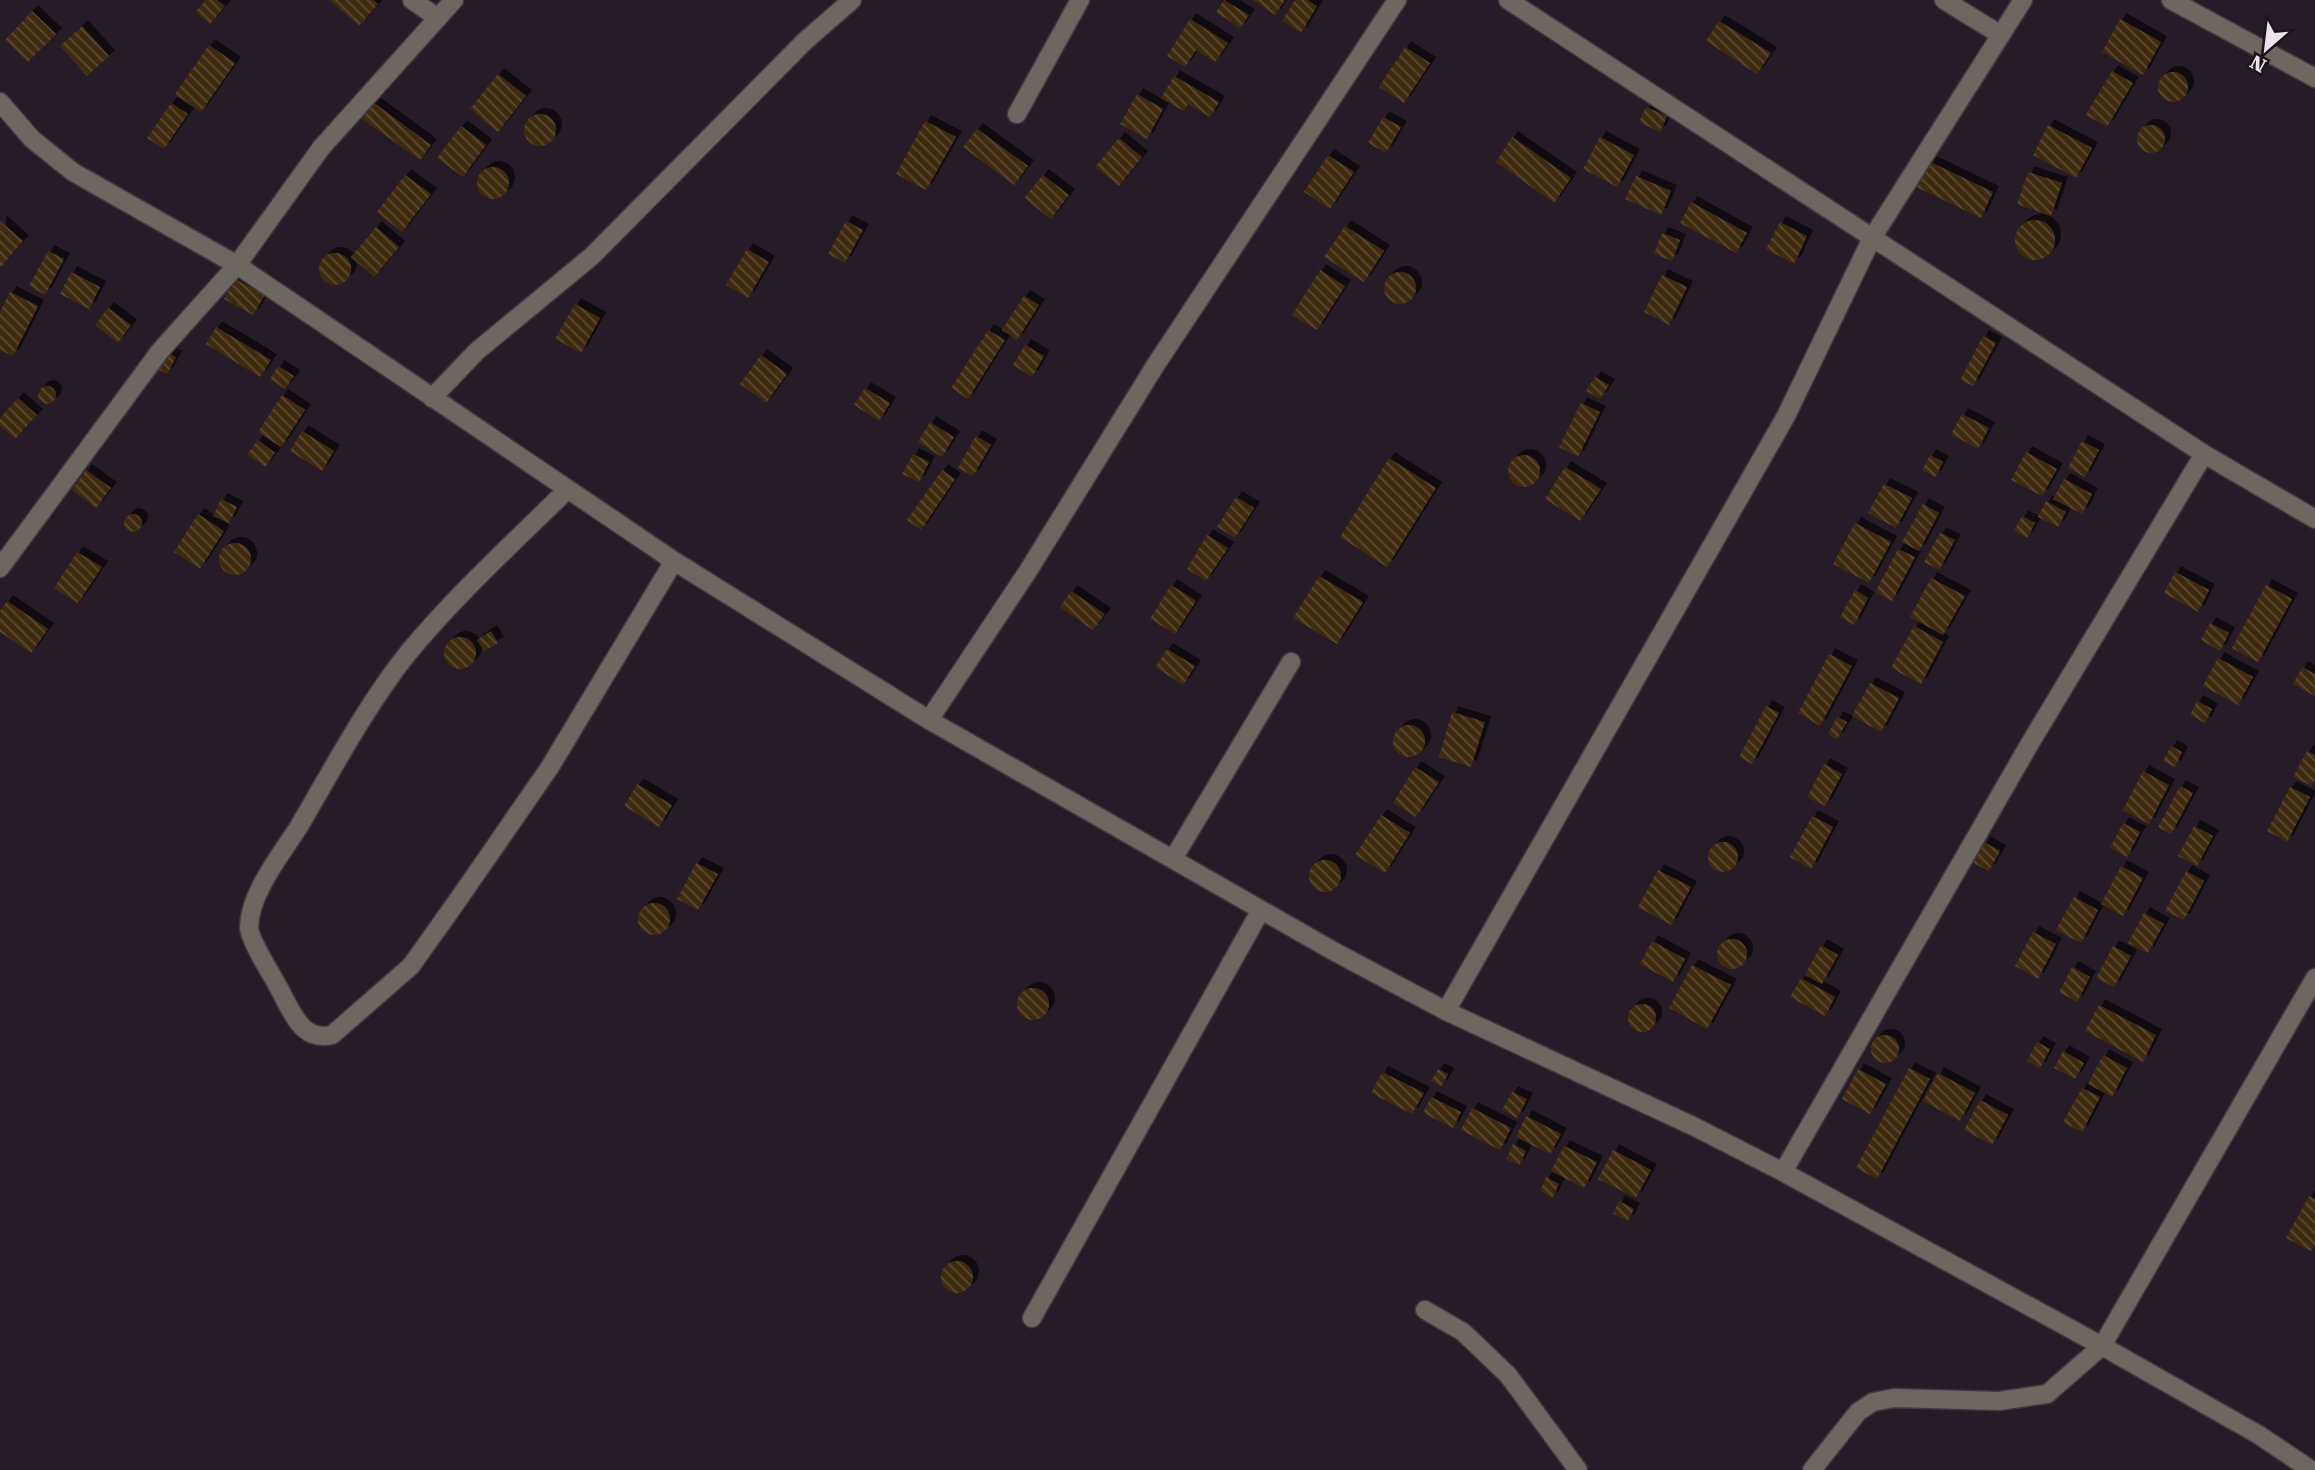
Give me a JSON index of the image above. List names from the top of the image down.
{
  "north": "bottom left"
}
